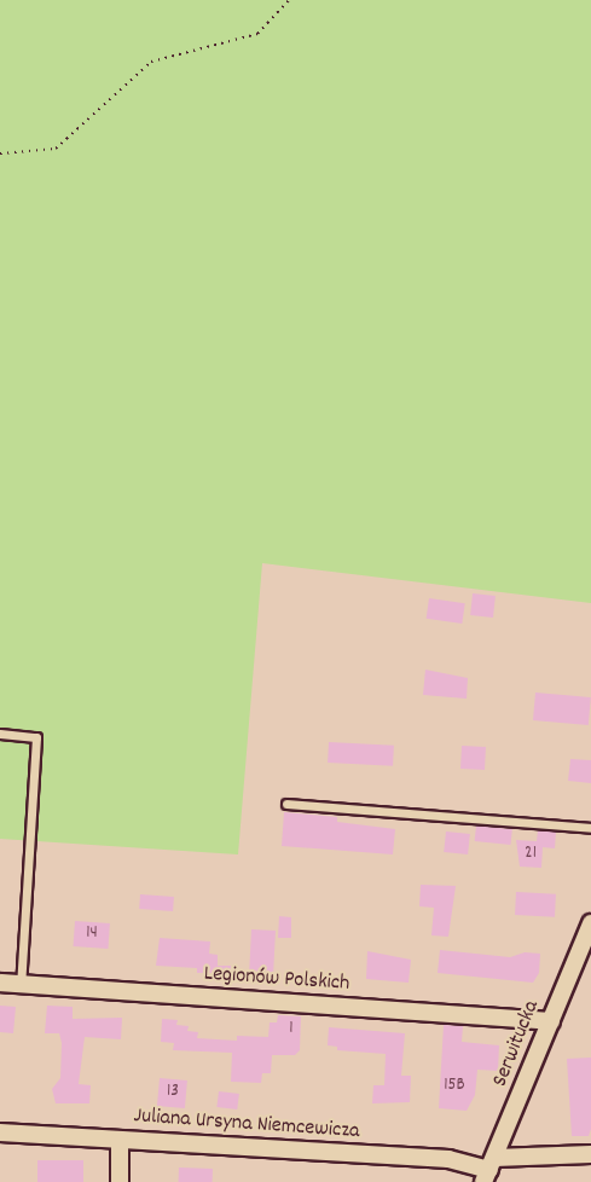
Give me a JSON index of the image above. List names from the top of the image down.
{
  "streets": {
    "street": ["Legionów Polskich", "Serwitucka", "Juliana Ursyna Niemcewicza"]
  },
  "crossings": [
    ["Legionów Polskich", "Serwitucka"],
    ["Serwitucka", "Juliana Ursyna Niemcewicza"]
  ],
  "house_numbers": [
    "21",
    "14",
    "1",
    "15B",
    "13"
  ]
}
